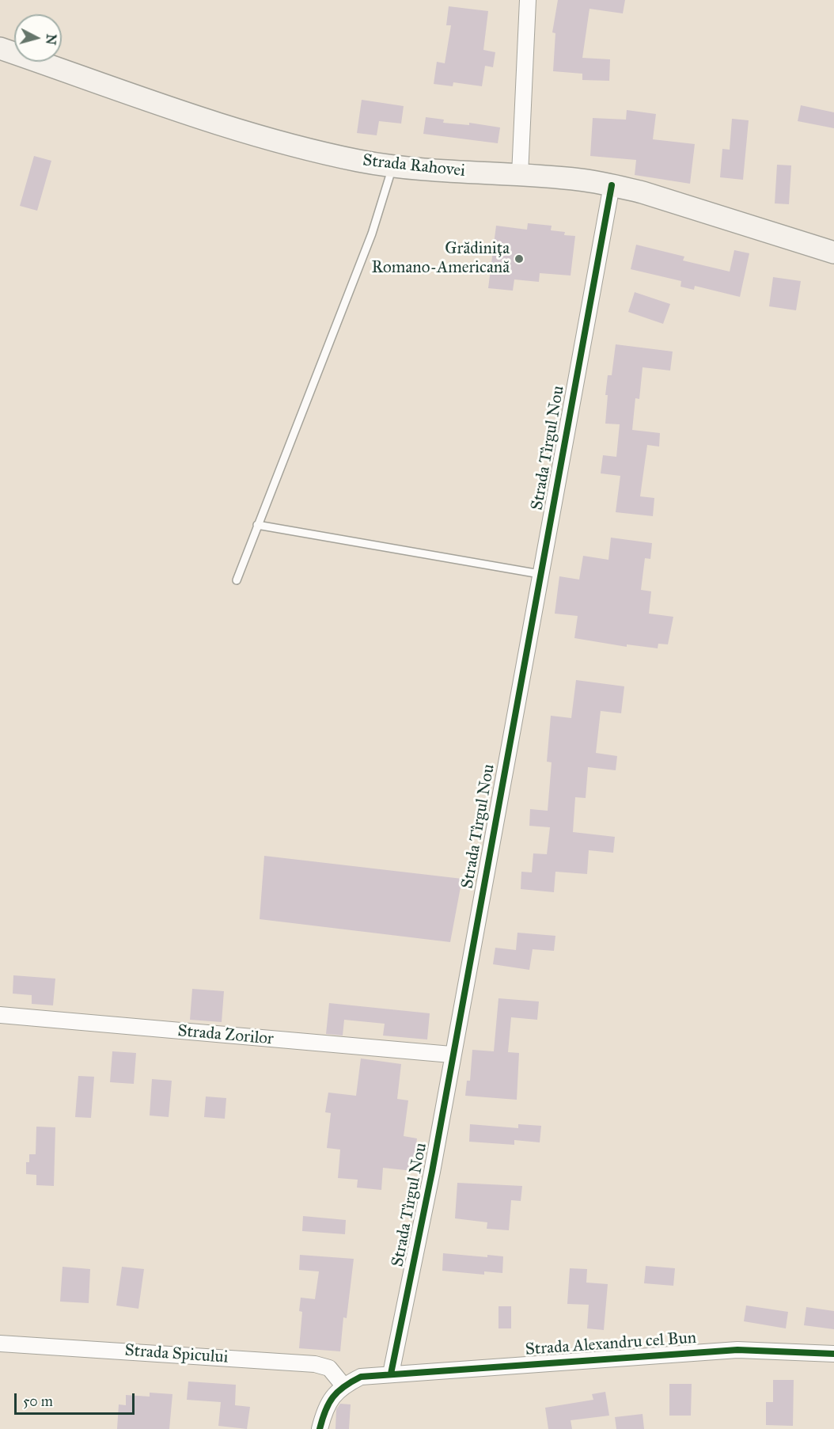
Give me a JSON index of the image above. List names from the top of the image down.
{
  "streets": {
    "main road": ["Strada Rahovei"],
    "street": [
      "Strada Tîrgul Nou",
      "Strada Zorilor",
      "Strada Alexandru cel Bun",
      "Strada Spicului"
    ]
  },
  "crossings": [
    ["Strada Rahovei", "Strada Tîrgul Nou"],
    ["Strada Tîrgul Nou", "Strada Zorilor"],
    ["Strada Tîrgul Nou", "Strada Alexandru cel Bun"]
  ],
  "places": ["Grădinița Romano-Americană"],
  "scale_bar": "50 m",
  "north": "right"
}
